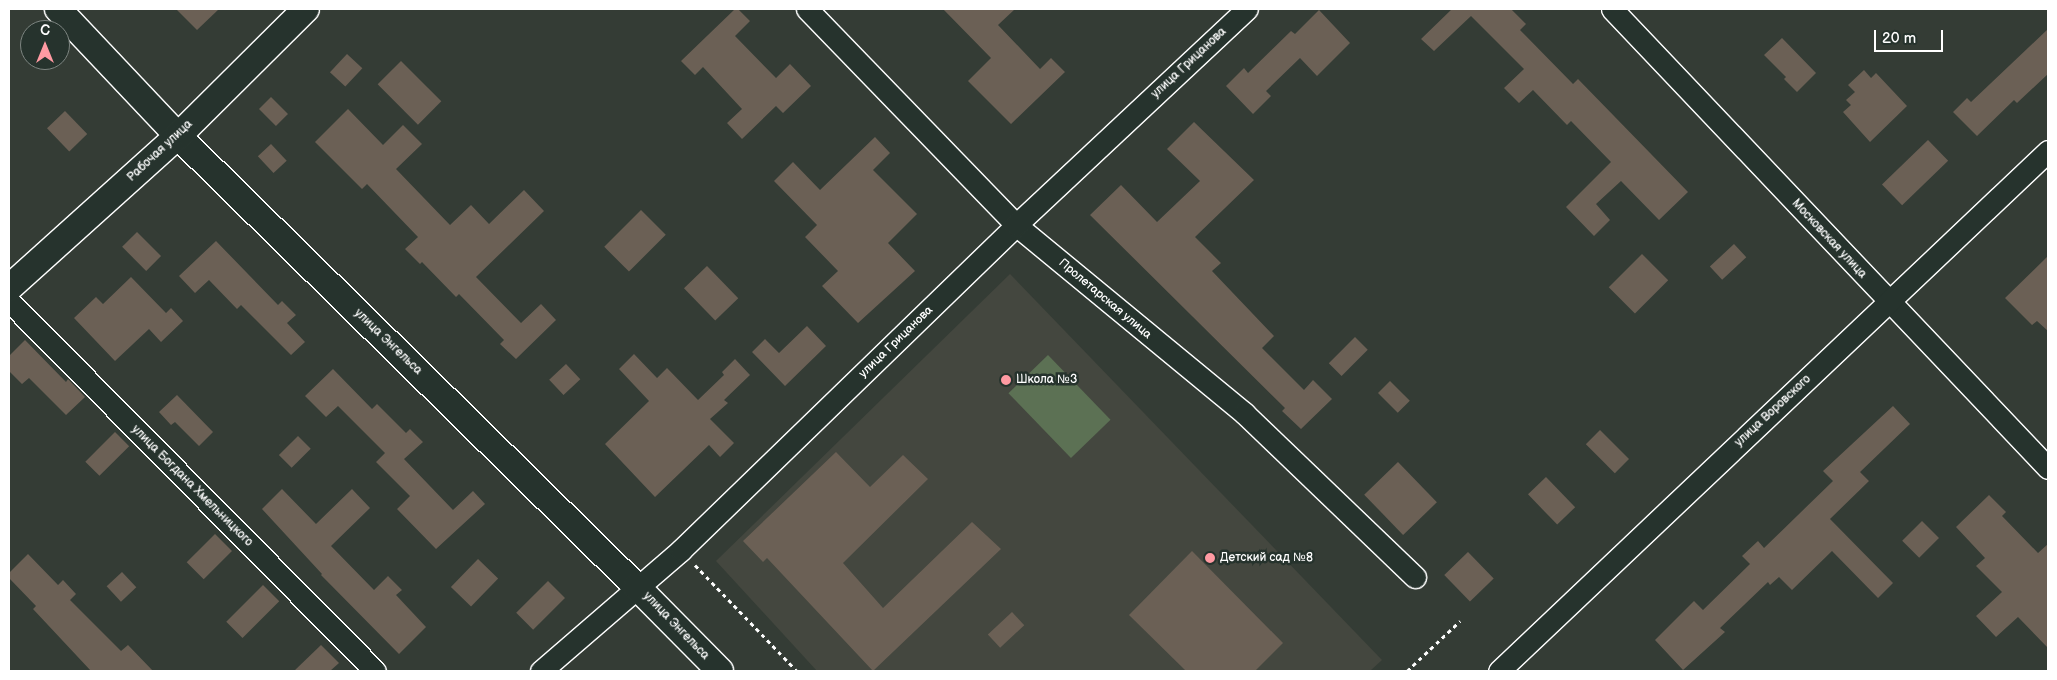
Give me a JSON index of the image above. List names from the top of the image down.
{
  "streets": {
    "street": [
      "улица Грицанова",
      "Рабочая улица",
      "Московская улица",
      "Пролетарская улица",
      "улица Энгельса",
      "улица Воровского",
      "улица Богдана Хмельницкого"
    ]
  },
  "crossings": [
    ["улица Грицанова", "Пролетарская улица"],
    ["улица Грицанова", "улица Энгельса"],
    ["Рабочая улица", "улица Энгельса"],
    ["Московская улица", "улица Воровского"]
  ],
  "places": ["Школа №3", "Детский сад №8"],
  "scale_bar": "20 m",
  "north": "top"
}
